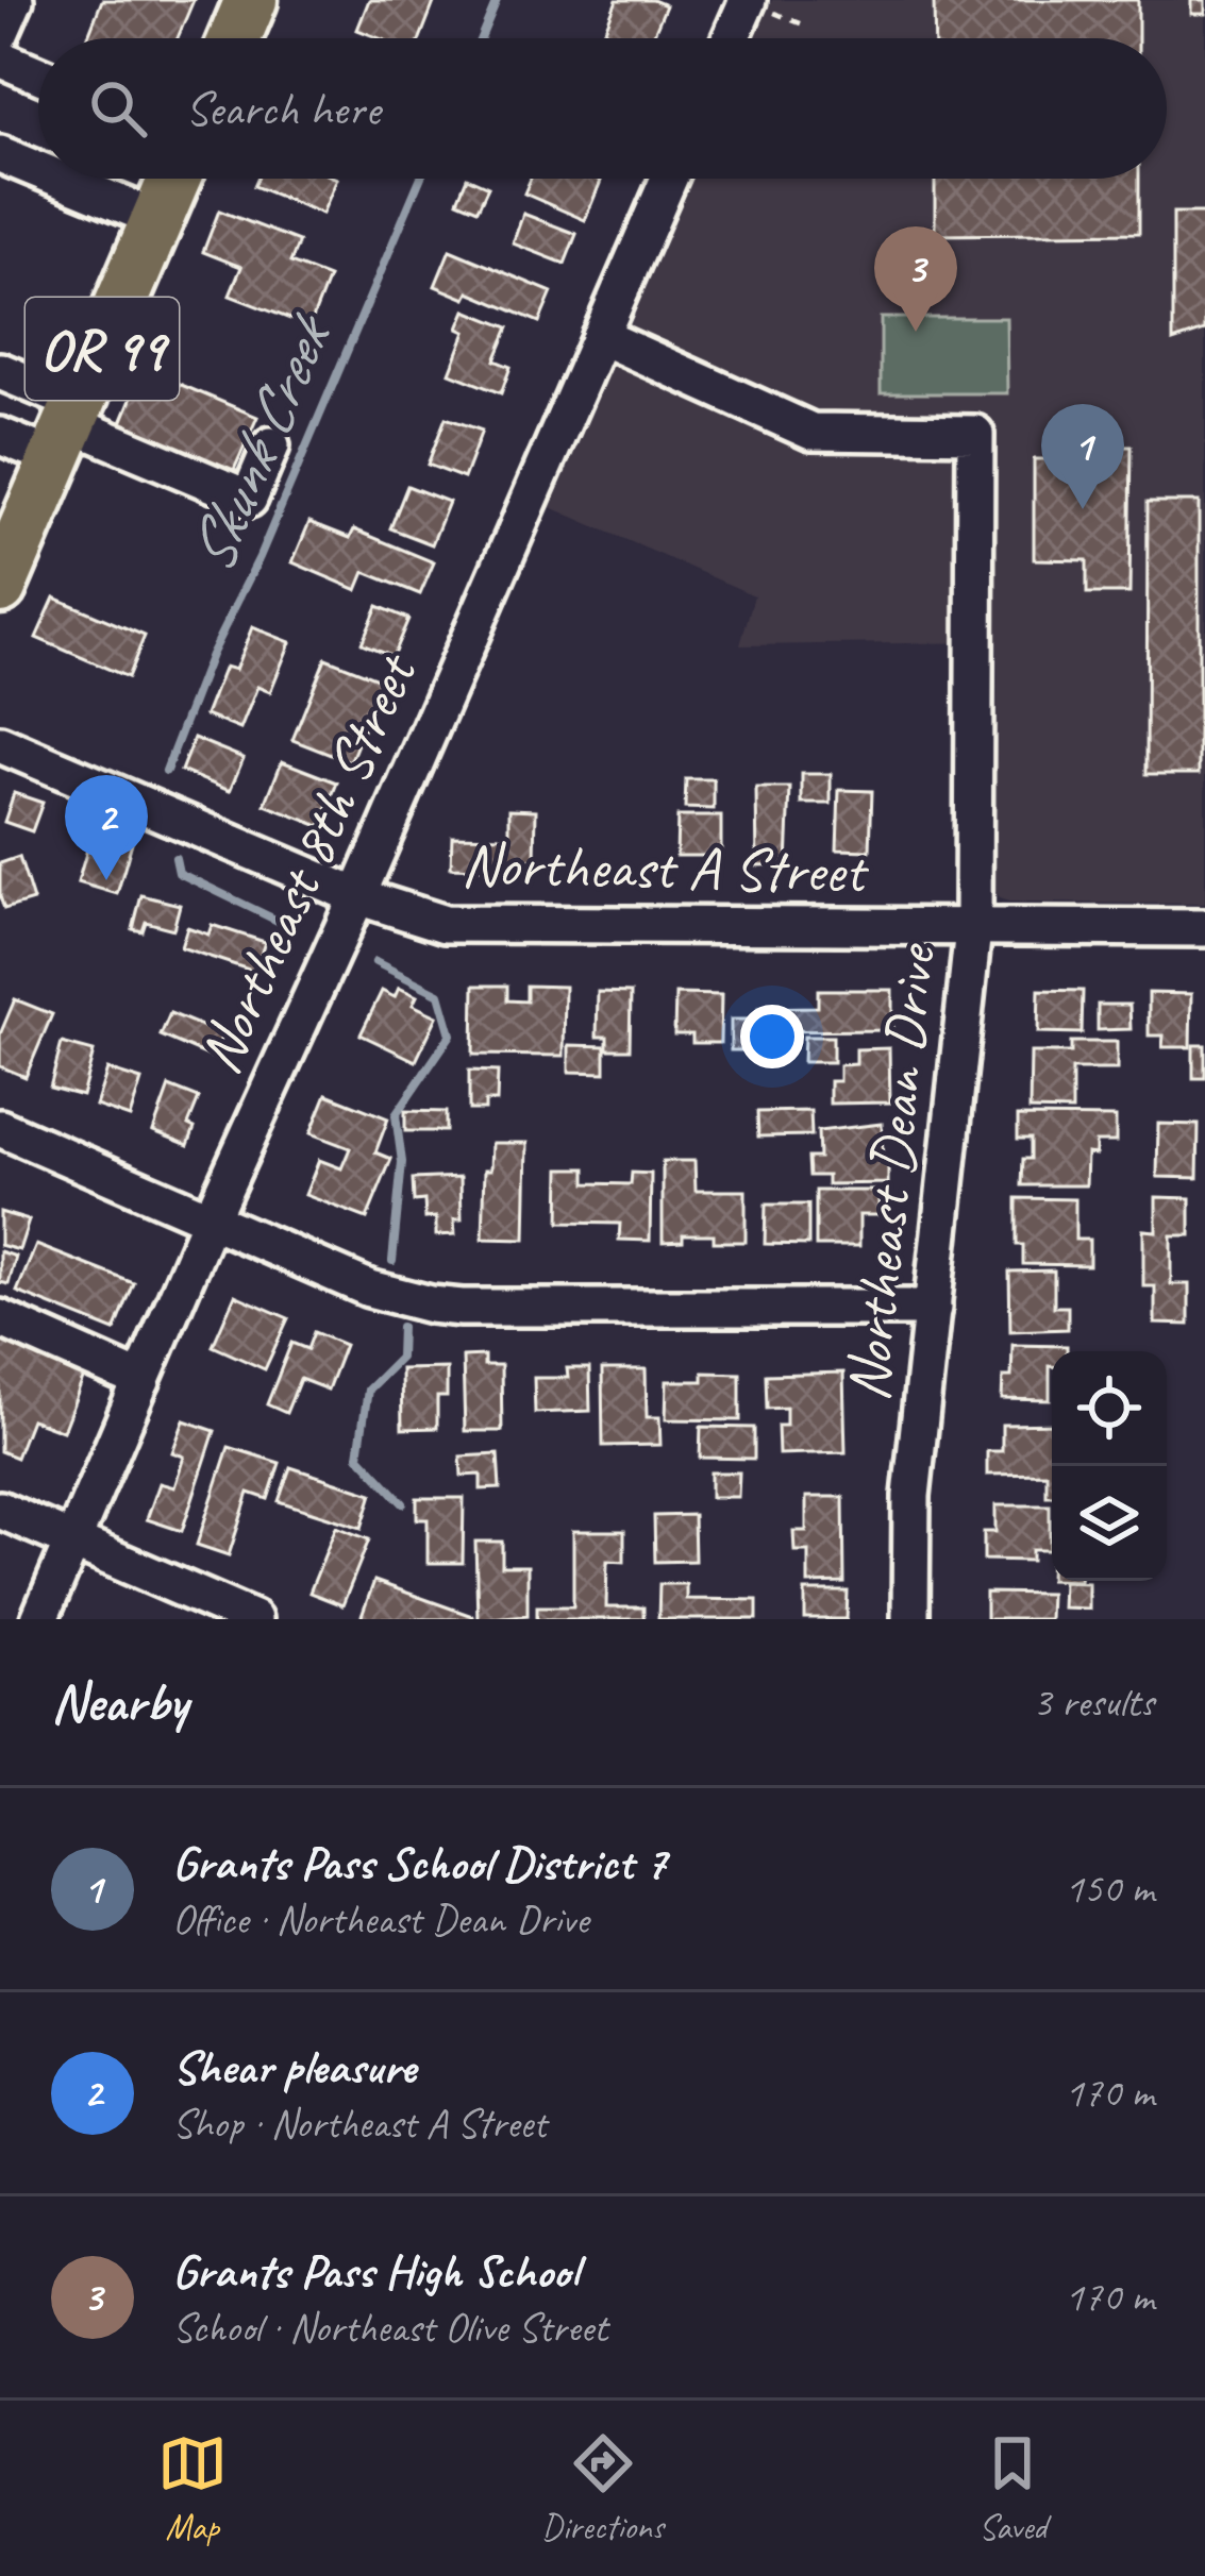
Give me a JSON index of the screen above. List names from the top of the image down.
{
  "streets": {
    "highway": ["OR 99"],
    "street": ["Northeast 8th Street", "Northeast A Street", "Northeast Dean Drive"]
  },
  "crossings": [
    ["Northeast 8th Street", "Northeast A Street"],
    ["Northeast 8th Street", "Northeast Dean Drive"],
    ["Northeast A Street", "Northeast Dean Drive"]
  ],
  "water": ["Skunk Creek"],
  "page": {
    "search": "Search here",
    "pins": ["3", "1", "2"],
    "heading": ["Nearby", "3 results"],
    "list": [
      {
        "mark": "1",
        "name": "Grants Pass School District 7",
        "note": "Office · Northeast Dean Drive",
        "value": "150 m"
      },
      {
        "mark": "2",
        "name": "Shear pleasure",
        "note": "Shop · Northeast A Street",
        "value": "170 m"
      },
      {
        "mark": "3",
        "name": "Grants Pass High School",
        "note": "School · Northeast Olive Street",
        "value": "170 m"
      }
    ],
    "nav": ["Map", "Directions", "Saved"]
  }
}
